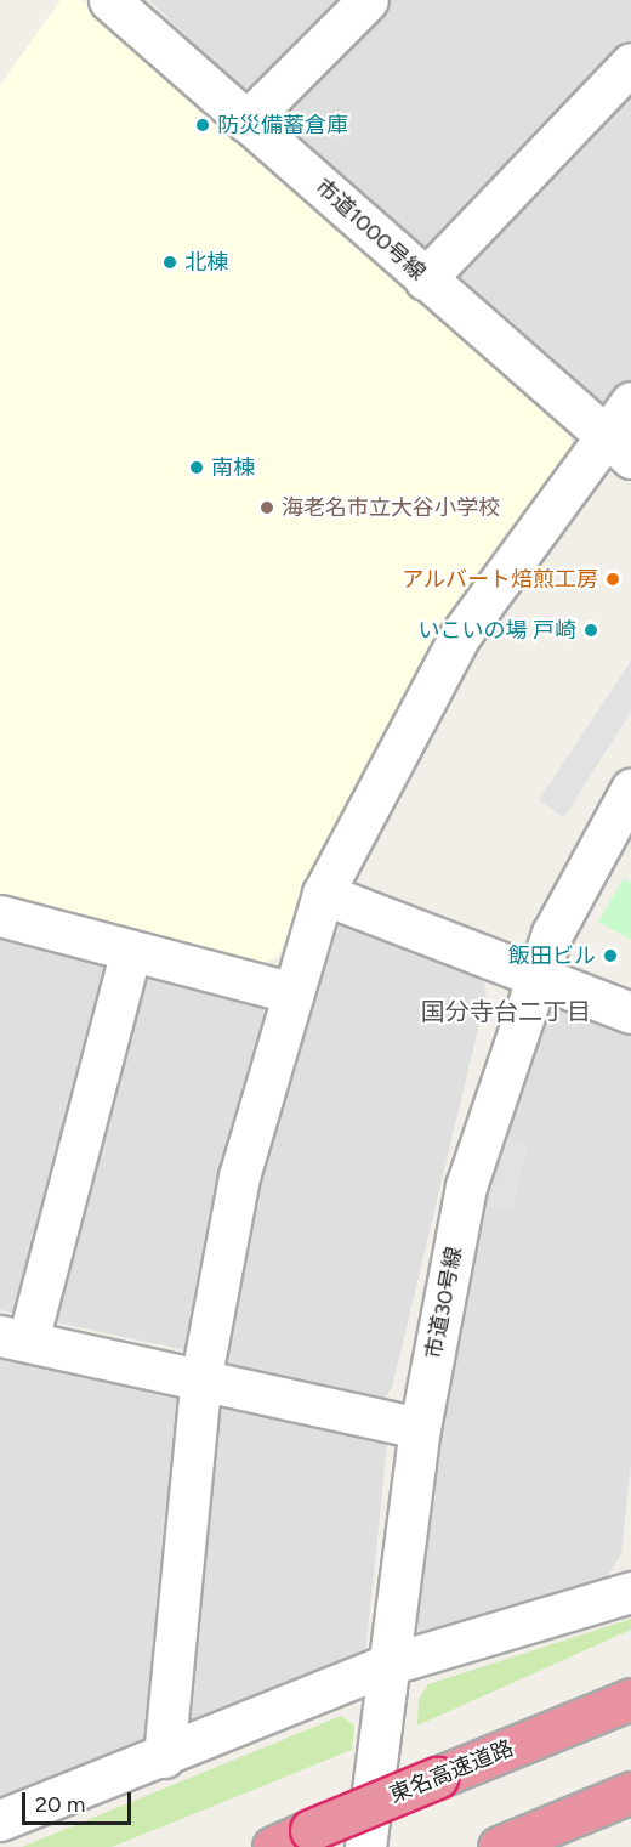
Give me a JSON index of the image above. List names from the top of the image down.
{
  "streets": {
    "highway": ["東名高速道路"],
    "street": ["市道1000号線", "市道30号線"]
  },
  "districts": ["国分寺台二丁目"],
  "places": [
    "防災備蓄倉庫",
    "北棟",
    "南棟",
    "海老名市立大谷小学校",
    "アルバート焙煎工房",
    "いこいの場 戸崎",
    "飯田ビル"
  ],
  "scale_bar": "20 m"
}
